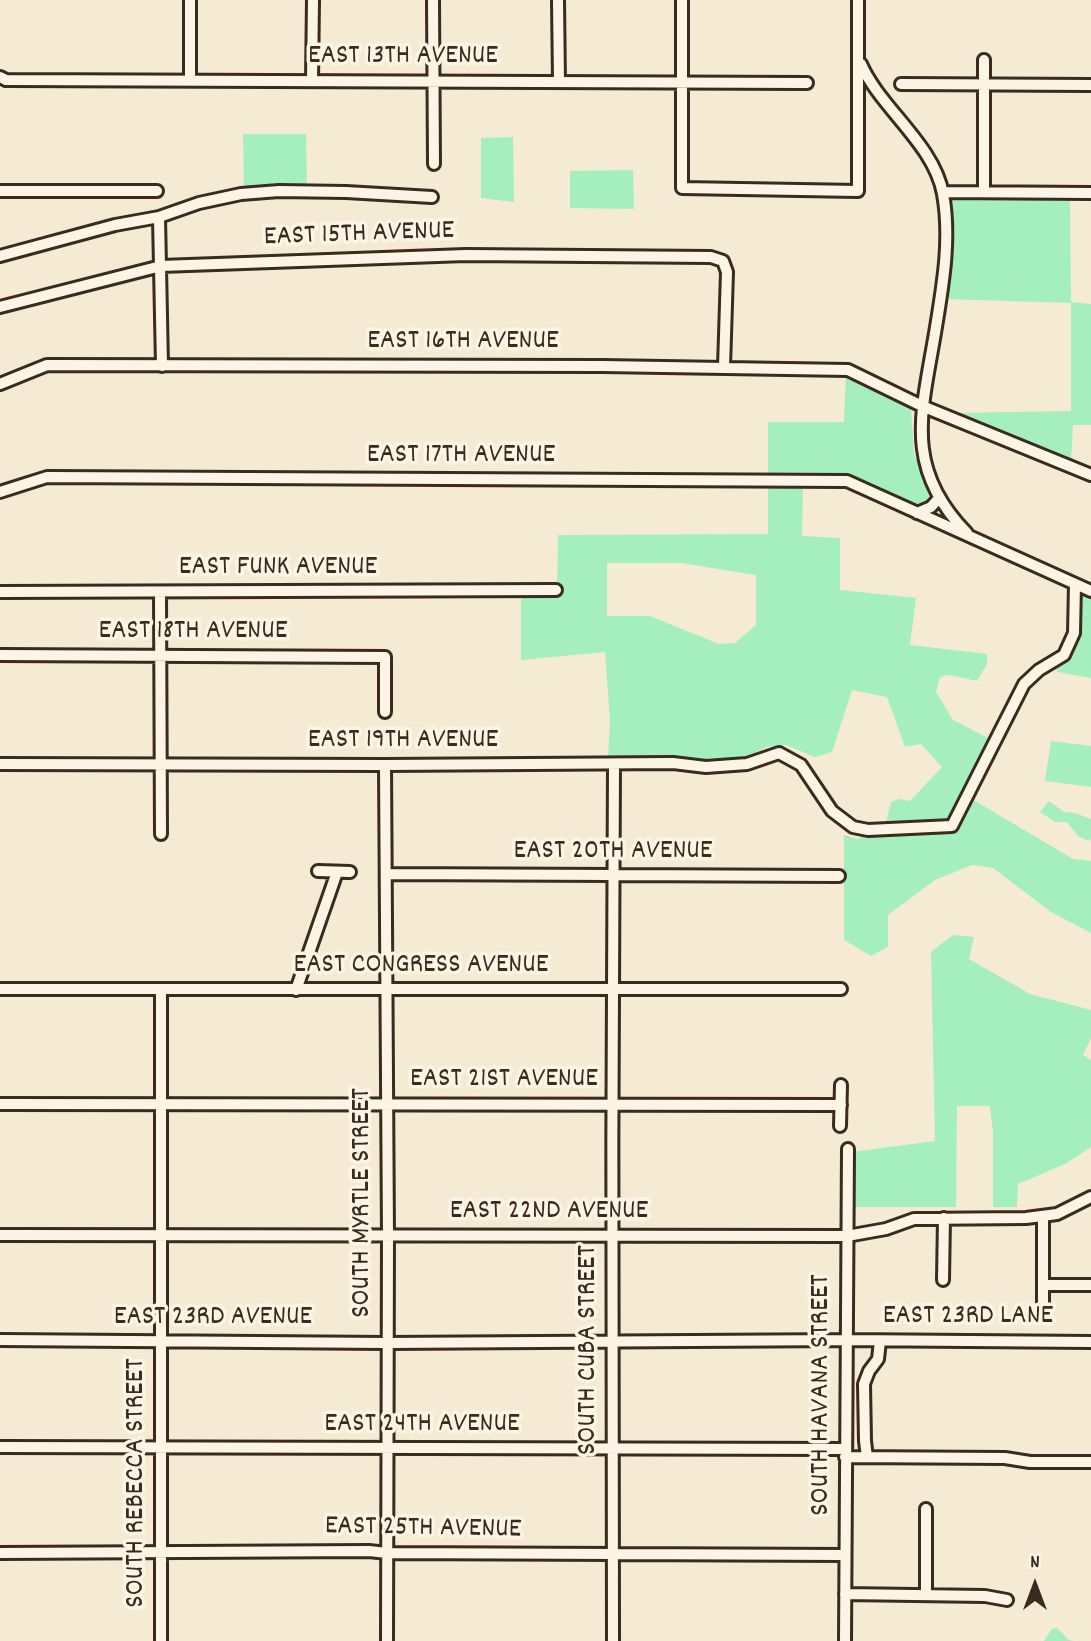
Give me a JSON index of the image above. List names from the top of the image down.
{
  "streets": {
    "street": [
      "EAST 13TH AVENUE",
      "EAST 15TH AVENUE",
      "EAST 16TH AVENUE",
      "EAST 17TH AVENUE",
      "EAST FUNK AVENUE",
      "EAST 18TH AVENUE",
      "EAST 19TH AVENUE",
      "EAST 20TH AVENUE",
      "EAST CONGRESS AVENUE",
      "EAST 21ST AVENUE",
      "SOUTH MYRTLE STREET",
      "EAST 22ND AVENUE",
      "EAST 23RD LANE",
      "EAST 23RD AVENUE",
      "SOUTH CUBA STREET",
      "SOUTH HAVANA STREET",
      "EAST 24TH AVENUE",
      "SOUTH REBECCA STREET",
      "EAST 25TH AVENUE"
    ]
  },
  "crossings": [
    ["EAST 15TH AVENUE", "EAST 16TH AVENUE"],
    ["EAST 17TH AVENUE", "EAST 19TH AVENUE"],
    ["EAST 19TH AVENUE", "SOUTH MYRTLE STREET"],
    ["EAST 19TH AVENUE", "SOUTH CUBA STREET"],
    ["EAST 20TH AVENUE", "SOUTH MYRTLE STREET"],
    ["EAST 20TH AVENUE", "SOUTH CUBA STREET"],
    ["EAST CONGRESS AVENUE", "SOUTH MYRTLE STREET"],
    ["EAST CONGRESS AVENUE", "SOUTH CUBA STREET"],
    ["EAST CONGRESS AVENUE", "SOUTH REBECCA STREET"],
    ["EAST 21ST AVENUE", "SOUTH MYRTLE STREET"],
    ["EAST 21ST AVENUE", "SOUTH CUBA STREET"],
    ["EAST 21ST AVENUE", "SOUTH REBECCA STREET"],
    ["SOUTH MYRTLE STREET", "EAST 22ND AVENUE"],
    ["SOUTH MYRTLE STREET", "EAST 23RD AVENUE"],
    ["SOUTH MYRTLE STREET", "EAST 24TH AVENUE"],
    ["SOUTH MYRTLE STREET", "EAST 25TH AVENUE"],
    ["EAST 22ND AVENUE", "SOUTH CUBA STREET"],
    ["EAST 22ND AVENUE", "SOUTH HAVANA STREET"],
    ["EAST 22ND AVENUE", "SOUTH REBECCA STREET"],
    ["EAST 23RD LANE", "EAST 23RD AVENUE"],
    ["EAST 23RD LANE", "SOUTH HAVANA STREET"],
    ["EAST 23RD AVENUE", "SOUTH CUBA STREET"],
    ["EAST 23RD AVENUE", "SOUTH HAVANA STREET"],
    ["EAST 23RD AVENUE", "SOUTH REBECCA STREET"],
    ["SOUTH CUBA STREET", "EAST 24TH AVENUE"],
    ["SOUTH CUBA STREET", "EAST 25TH AVENUE"],
    ["SOUTH HAVANA STREET", "EAST 24TH AVENUE"],
    ["SOUTH HAVANA STREET", "EAST 25TH AVENUE"],
    ["EAST 24TH AVENUE", "SOUTH REBECCA STREET"],
    ["SOUTH REBECCA STREET", "EAST 25TH AVENUE"]
  ],
  "north": "top"
}
